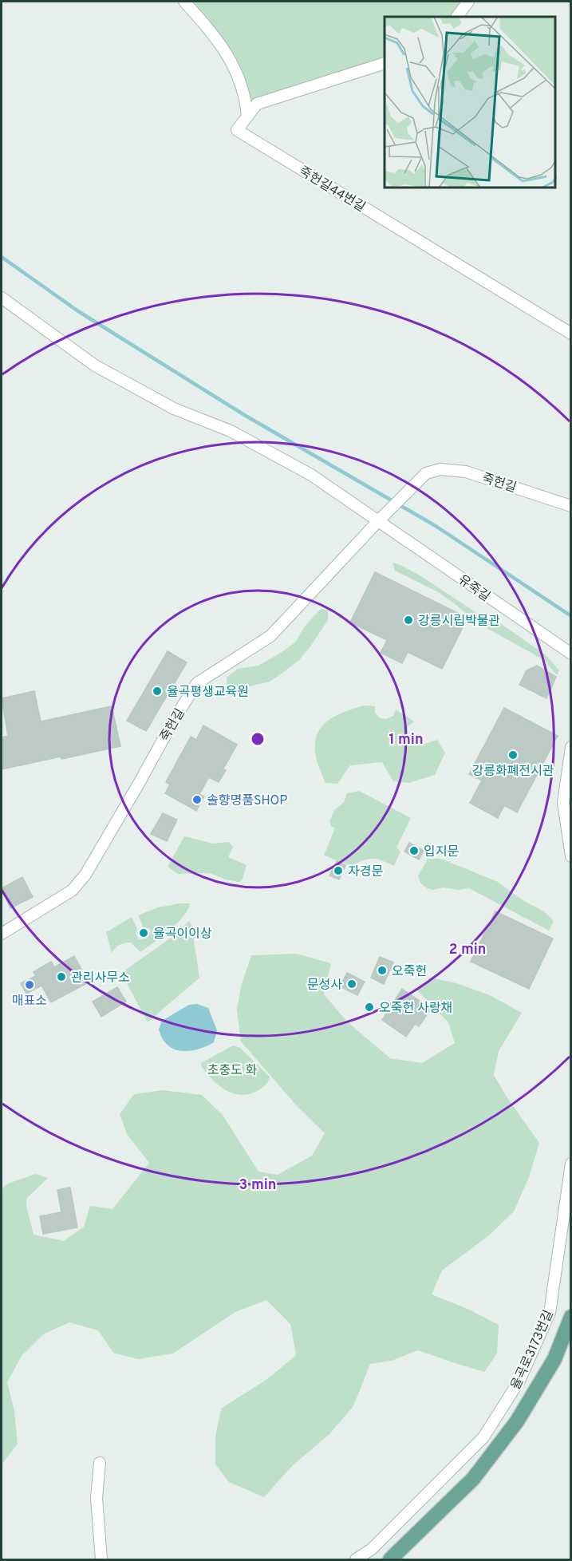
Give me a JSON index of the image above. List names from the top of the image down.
{
  "streets": {
    "street": [
      "죽헌길44번길",
      "죽헌길",
      "유죽길",
      "율곡로3173번길"
    ]
  },
  "crossings": [
    ["죽헌길", "유죽길"]
  ],
  "parks": ["초충도 화"],
  "places": [
    "강릉시립박물관",
    "율곡평생교육원",
    "강릉화폐전시관",
    "솔향명품SHOP",
    "입지문",
    "자경문",
    "율곡이이상",
    "오죽헌",
    "관리사무소",
    "문성사",
    "매표소",
    "오죽헌 사랑채"
  ],
  "rings": ["1 min", "2 min", "3 min"]
}
